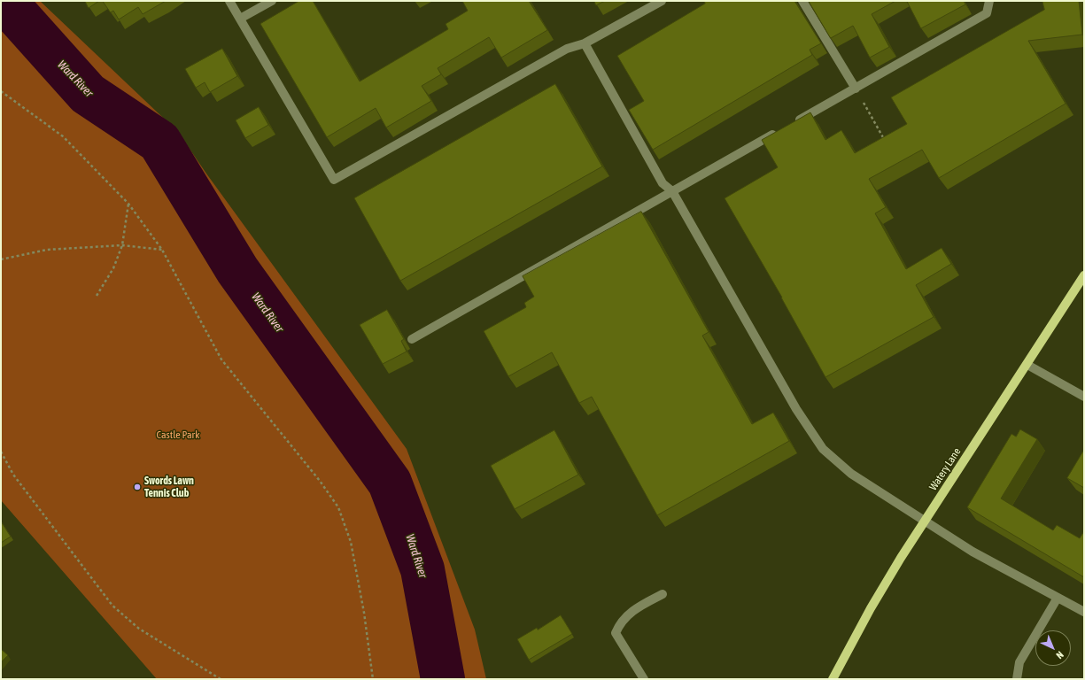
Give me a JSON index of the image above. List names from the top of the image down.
{
  "streets": {
    "main road": ["Watery Lane"]
  },
  "water": ["Ward River"],
  "parks": ["Castle Park"],
  "places": ["Swords Lawn Tennis Club"],
  "north": "bottom right"
}
